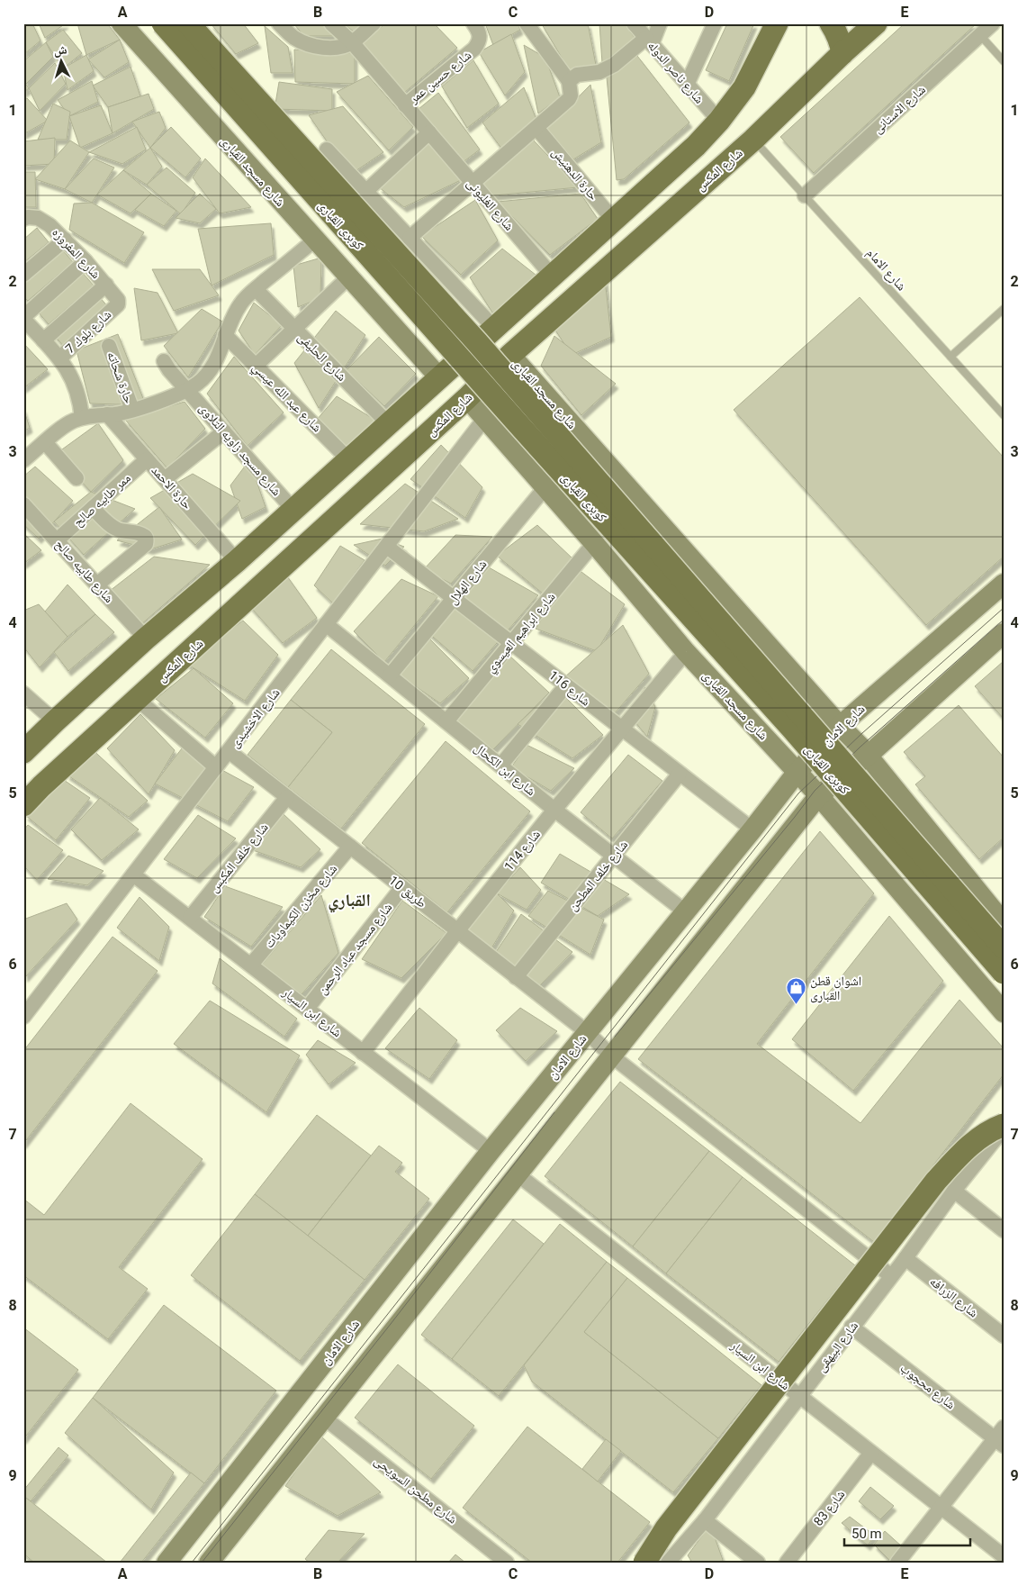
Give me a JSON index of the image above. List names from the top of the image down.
{
  "streets": {
    "main road": ["شارع المكس", "كوبرى القبارى"],
    "street": [
      "شارع ناصر الدوله",
      "شارع حسين عمر",
      "شارع الاستانى",
      "شارع مسجد القبارى",
      "حارة الدهنيش",
      "شارع الغليونى",
      "شارع المفروزه",
      "شارع بلوك 7",
      "شارع الحليفى",
      "حارة شحاته",
      "شارع عبد الله عيسي",
      "شارع مسجد زاويه التلاوى",
      "حارة الاحمد",
      "ممر طابيه صالح",
      "شارع طابيه صالح",
      "شارع الهلال",
      "شارع ابراهيم العيسوي",
      "شارع 116",
      "شارع الاخشيدى",
      "شارع الامان",
      "شارع ابن الكحال",
      "شارع 114",
      "شارع خلف المكبس",
      "شارع خلف المطحن",
      "طريق 10",
      "شارع مخزن الكيماويات",
      "شارع مسجد عباد الرحمن",
      "شارع ابن السيار",
      "شارع الزرافه",
      "شارع البيهقى",
      "شارع محجوب",
      "شارع مطحن السويحى",
      "شارع 83"
    ],
    "lane": ["شارع الامام"]
  },
  "crossings": [
    ["شارع حسين عمر", "شارع الغليونى"],
    ["شارع الاستانى", "شارع الامام"],
    ["شارع المكس", "شارع مسجد القبارى"],
    ["شارع المكس", "شارع الامام"],
    ["شارع مسجد القبارى", "شارع الهلال"],
    ["شارع مسجد القبارى", "شارع ابراهيم العيسوي"],
    ["شارع مسجد القبارى", "شارع الاخشيدى"],
    ["شارع مسجد القبارى", "شارع الامان"],
    ["شارع مسجد القبارى", "شارع 114"],
    ["شارع المفروزه", "شارع بلوك 7"],
    ["حارة الاحمد", "ممر طابيه صالح"],
    ["ممر طابيه صالح", "شارع طابيه صالح"],
    ["شارع الهلال", "شارع 116"],
    ["شارع الهلال", "شارع ابن الكحال"],
    ["شارع ابراهيم العيسوي", "شارع 116"],
    ["شارع ابراهيم العيسوي", "شارع ابن الكحال"],
    ["شارع 116", "شارع الاخشيدى"],
    ["شارع 116", "شارع الامان"],
    ["شارع 116", "شارع 114"],
    ["شارع 116", "شارع خلف المطحن"],
    ["شارع الاخشيدى", "شارع ابن الكحال"],
    ["شارع الاخشيدى", "طريق 10"],
    ["شارع الاخشيدى", "شارع ابن السيار"],
    ["شارع الامان", "شارع ابن الكحال"],
    ["شارع الامان", "طريق 10"],
    ["شارع الامان", "شارع ابن السيار"],
    ["شارع ابن الكحال", "شارع 114"],
    ["شارع ابن الكحال", "شارع خلف المطحن"],
    ["شارع 114", "طريق 10"],
    ["شارع 114", "شارع ابن السيار"],
    ["شارع خلف المكبس", "طريق 10"],
    ["شارع خلف المكبس", "شارع ابن السيار"],
    ["شارع خلف المطحن", "طريق 10"],
    ["طريق 10", "شارع مخزن الكيماويات"],
    ["طريق 10", "شارع مسجد عباد الرحمن"],
    ["طريق 10", "شارع البيهقى"],
    ["شارع مخزن الكيماويات", "شارع ابن السيار"],
    ["شارع مسجد عباد الرحمن", "شارع ابن السيار"],
    ["شارع ابن السيار", "شارع البيهقى"],
    ["شارع ابن السيار", "شارع 83"],
    ["شارع الزرافه", "شارع البيهقى"],
    ["شارع البيهقى", "شارع محجوب"]
  ],
  "districts": ["القباري"],
  "places": {
    "shop": ["اشوان قطن القبارى"]
  },
  "scale_bar": "50 m",
  "north": "top",
  "grid": {
    "columns": [
      "A",
      "B",
      "C",
      "D",
      "E"
    ],
    "rows": [
      "1",
      "2",
      "3",
      "4",
      "5",
      "6",
      "7",
      "8",
      "9"
    ]
  }
}
